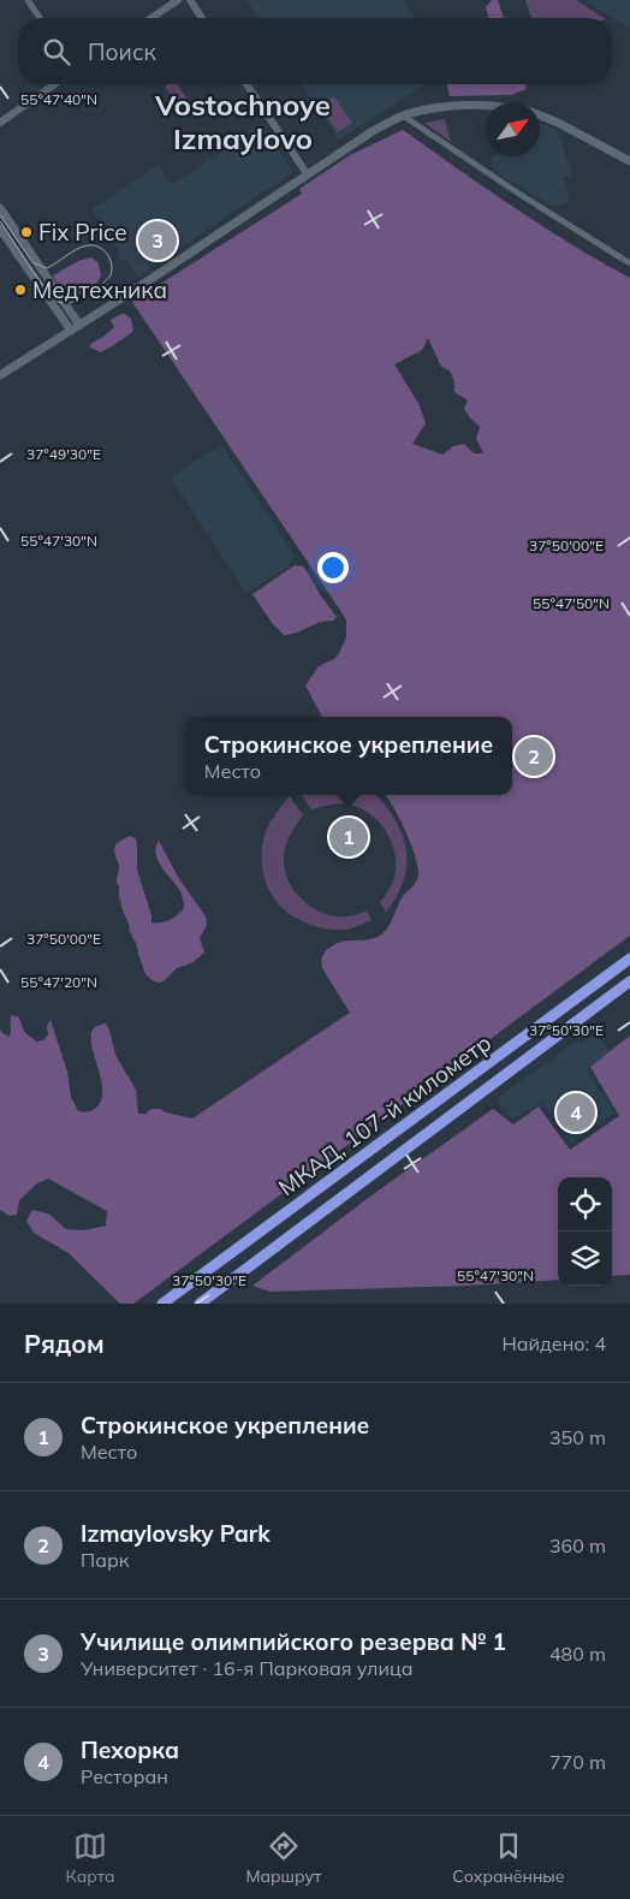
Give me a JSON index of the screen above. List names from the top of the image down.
{
  "streets": {
    "highway": ["МКАД, 107-й километр"]
  },
  "districts": ["Vostochnoye Izmaylovo"],
  "places": ["Fix Price", "Медтехника"],
  "north": "top right",
  "page": {
    "search": "Поиск",
    "pins": [
      "3",
      "2",
      "1",
      "4"
    ],
    "popup": ["Строкинское укрепление", "Место"],
    "heading": ["Рядом", "Найдено: 4"],
    "list": [
      {
        "mark": "1",
        "name": "Строкинское укрепление",
        "note": "Место",
        "value": "350 m"
      },
      {
        "mark": "2",
        "name": "Izmaylovsky Park",
        "note": "Парк",
        "value": "360 m"
      },
      {
        "mark": "3",
        "name": "Училище олимпийского резерва № 1",
        "note": "Университет · 16-я Парковая улица",
        "value": "480 m"
      },
      {
        "mark": "4",
        "name": "Пехорка",
        "note": "Ресторан",
        "value": "770 m"
      }
    ],
    "nav": ["Карта", "Маршрут", "Сохранённые"]
  },
  "coordinates": [
    "55°47'40\"N",
    "37°49'30\"E",
    "55°47'30\"N",
    "37°50'00\"E",
    "55°47'50\"N",
    "55°47'20\"N",
    "37°50'30\"E"
  ]
}
